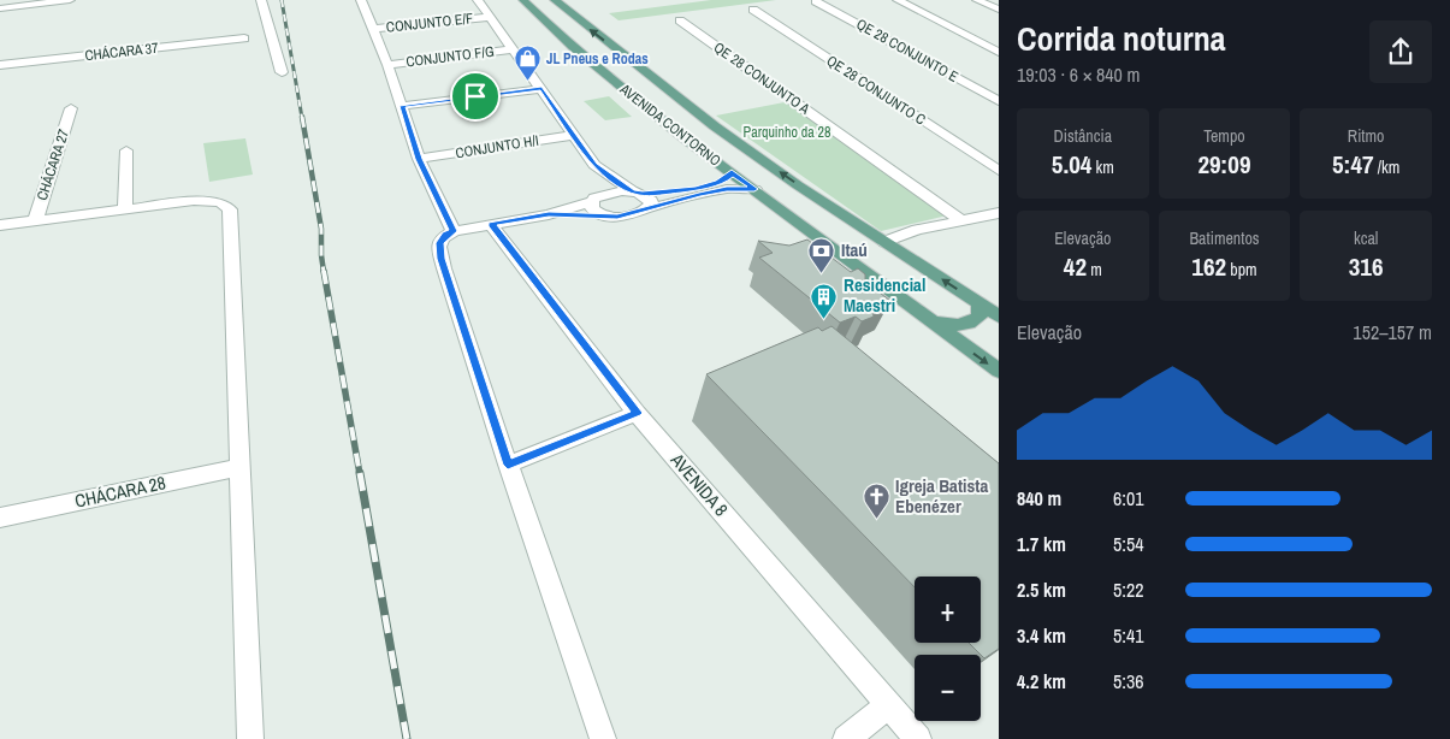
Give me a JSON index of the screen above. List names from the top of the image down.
{
  "streets": {
    "main road": ["AVENIDA CONTORNO"],
    "street": [
      "CONJUNTO E/F",
      "QE 28 CONJUNTO E",
      "CHÁCARA 37",
      "CONJUNTO F/G",
      "QE 28 CONJUNTO A",
      "QE 28 CONJUNTO C",
      "CONJUNTO H/I",
      "CHÁCARA 27",
      "AVENIDA 8",
      "CHÁCARA 28"
    ]
  },
  "parks": ["Parquinho da 28"],
  "places": {
    "shop": ["JL Pneus e Rodas"],
    "bank": ["Itaú"],
    "building": ["Residencial Maestri"],
    "church": ["Igreja Batista Ebenézer"]
  },
  "page": {
    "heading": ["Corrida noturna", "19:03 · 6 × 840 m"],
    "stats": [
      ["Distância", "5.04 km"],
      ["Tempo", "29:09"],
      ["Ritmo", "5:47 /km"],
      ["Elevação", "42 m"],
      ["Batimentos", "162 bpm"],
      ["kcal", "316"]
    ],
    "chart": ["Elevação", "152–157 m"],
    "list": [
      {
        "name": "840 m",
        "note": "6:01"
      },
      {
        "name": "1.7 km",
        "note": "5:54"
      },
      {
        "name": "2.5 km",
        "note": "5:22"
      },
      {
        "name": "3.4 km",
        "note": "5:41"
      },
      {
        "name": "4.2 km",
        "note": "5:36"
      }
    ],
    "map_buttons": ["+", "−"]
  }
}
